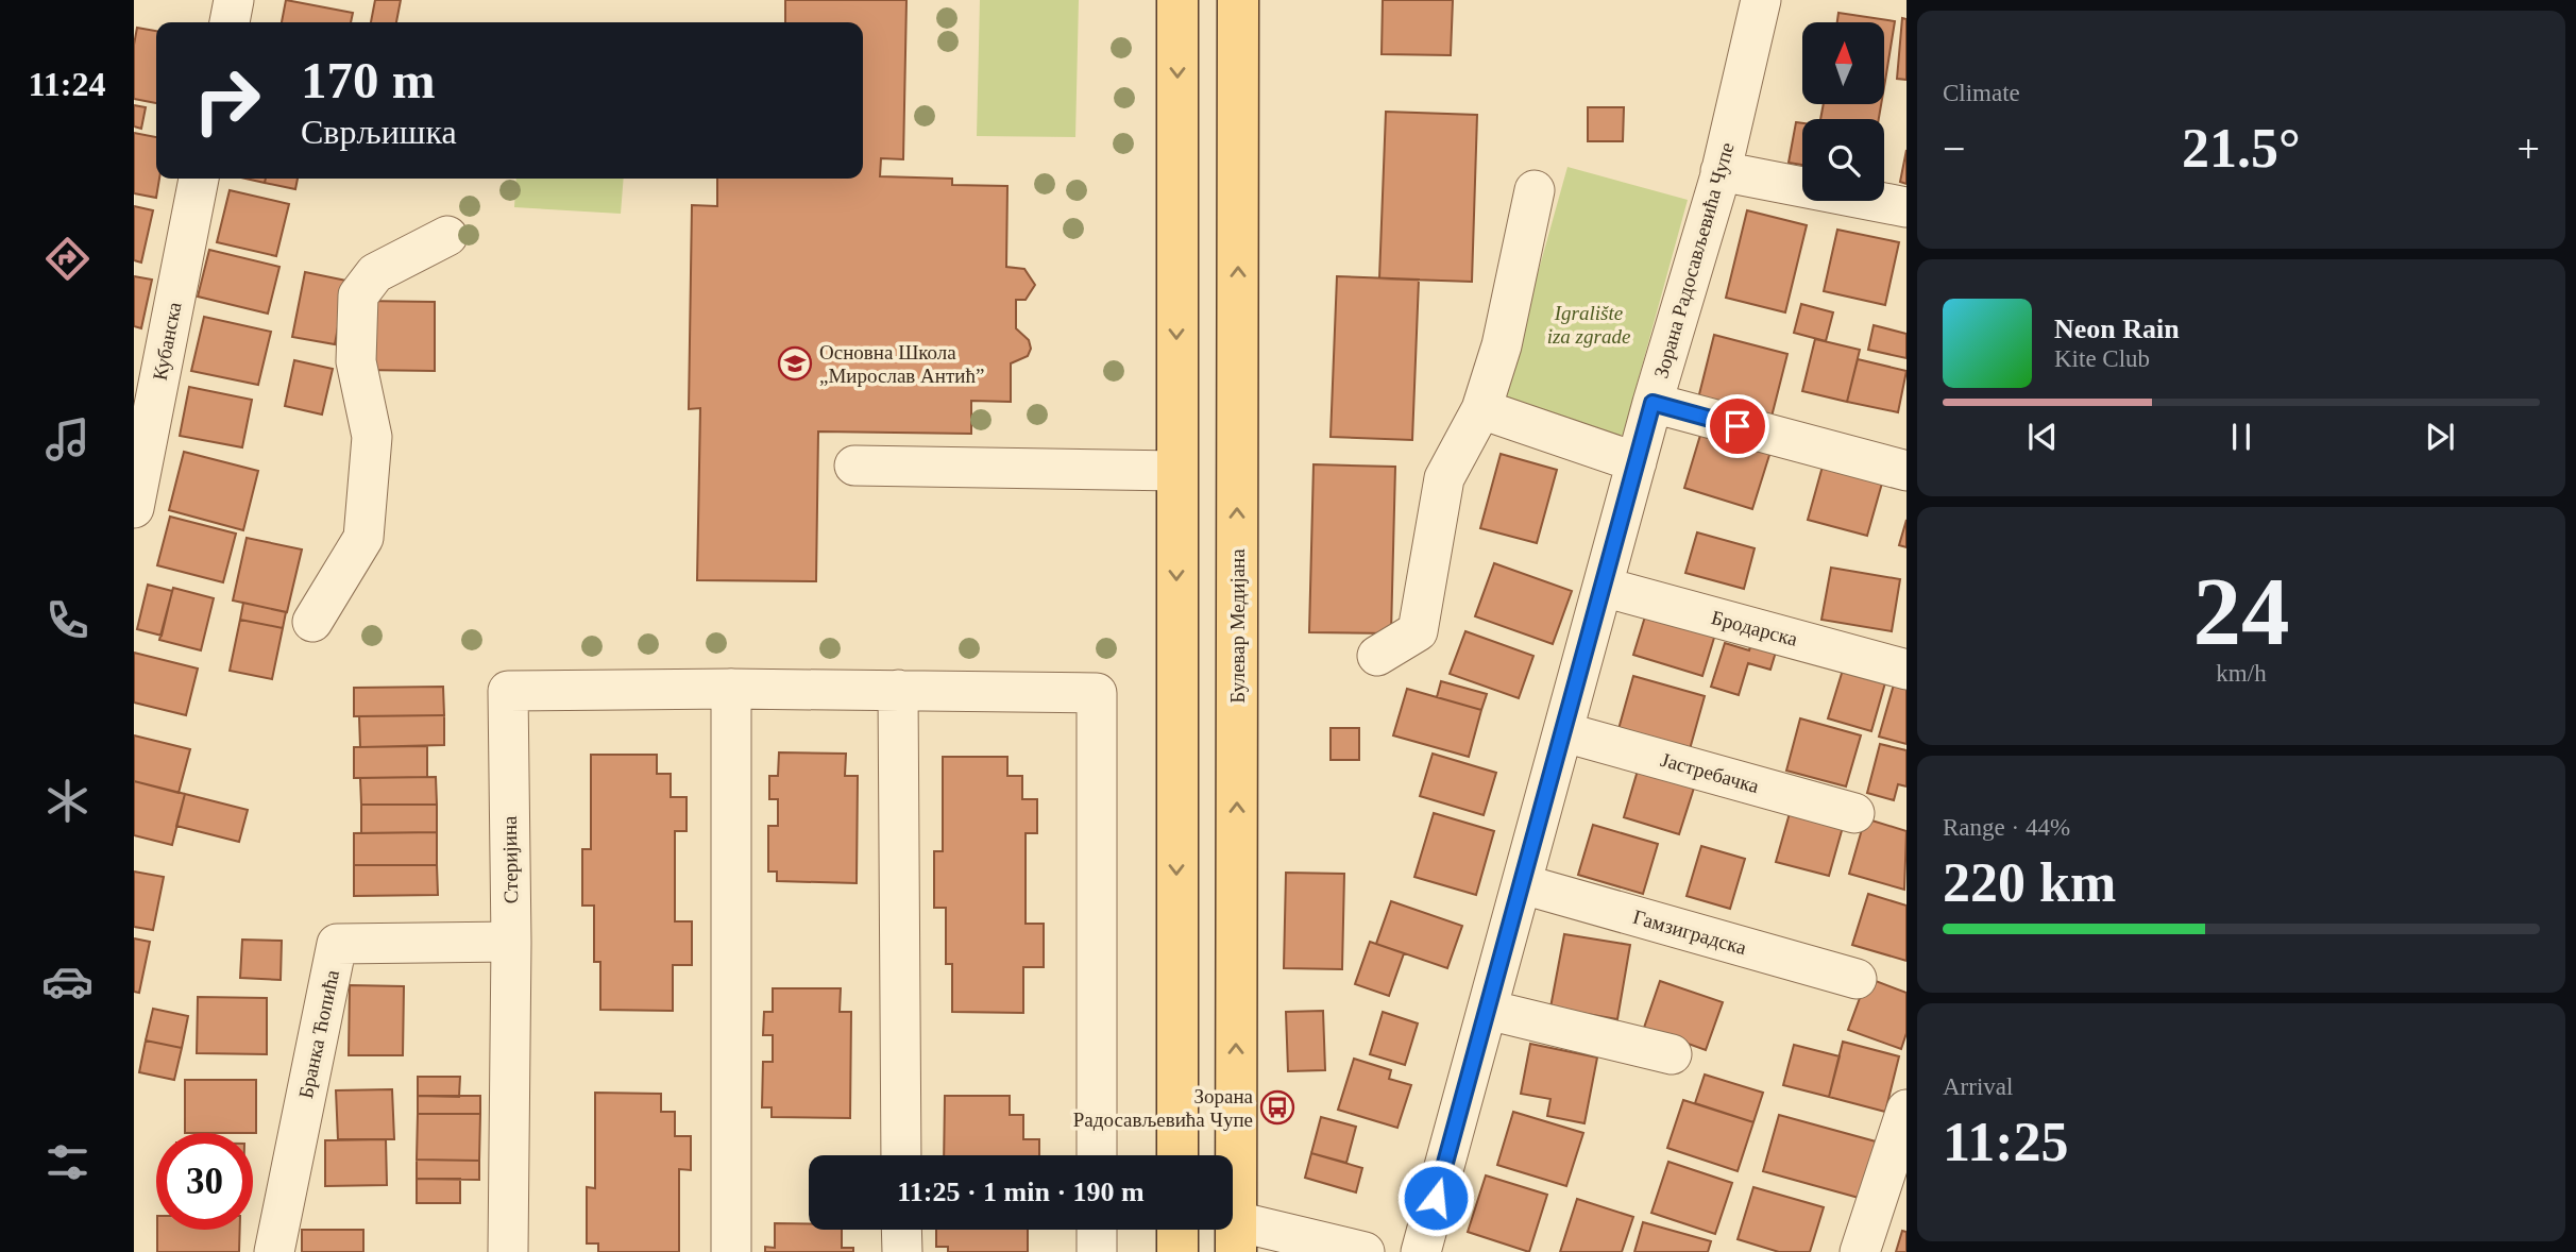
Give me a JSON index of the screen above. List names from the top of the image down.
{
  "streets": {
    "main road": ["Булевар Медијана"],
    "street": [
      "Зорана Радосављевића Чупе",
      "Кубанска",
      "Бродарска",
      "Јастребачка",
      "Стеријина",
      "Гамзиградска",
      "Бранка Ћопића"
    ]
  },
  "crossings": [
    ["Зорана Радосављевића Чупе", "Бродарска"],
    ["Зорана Радосављевића Чупе", "Јастребачка"],
    ["Зорана Радосављевића Чупе", "Гамзиградска"],
    ["Стеријина", "Бранка Ћопића"]
  ],
  "parks": ["Igralište iza zgrade"],
  "places": {
    "school or university": ["Основна Школа „Мирослав Антић”"],
    "bus stop": ["Зорана Радосављевића Чупе"]
  },
  "north": "top",
  "page": {
    "tabs": "11:24",
    "tile": [
      "Climate",
      ["24", "km/h"],
      ["Range · 44%", "220 km"],
      ["Arrival", "11:25"]
    ],
    "turn": ["170 m", "Сврљишка"],
    "heat": ["−", "21.5°", "+"],
    "song": ["Neon Rain", "Kite Club"],
    "limit": "30",
    "trip": "11:25 · 1 min · 190 m"
  }
}
